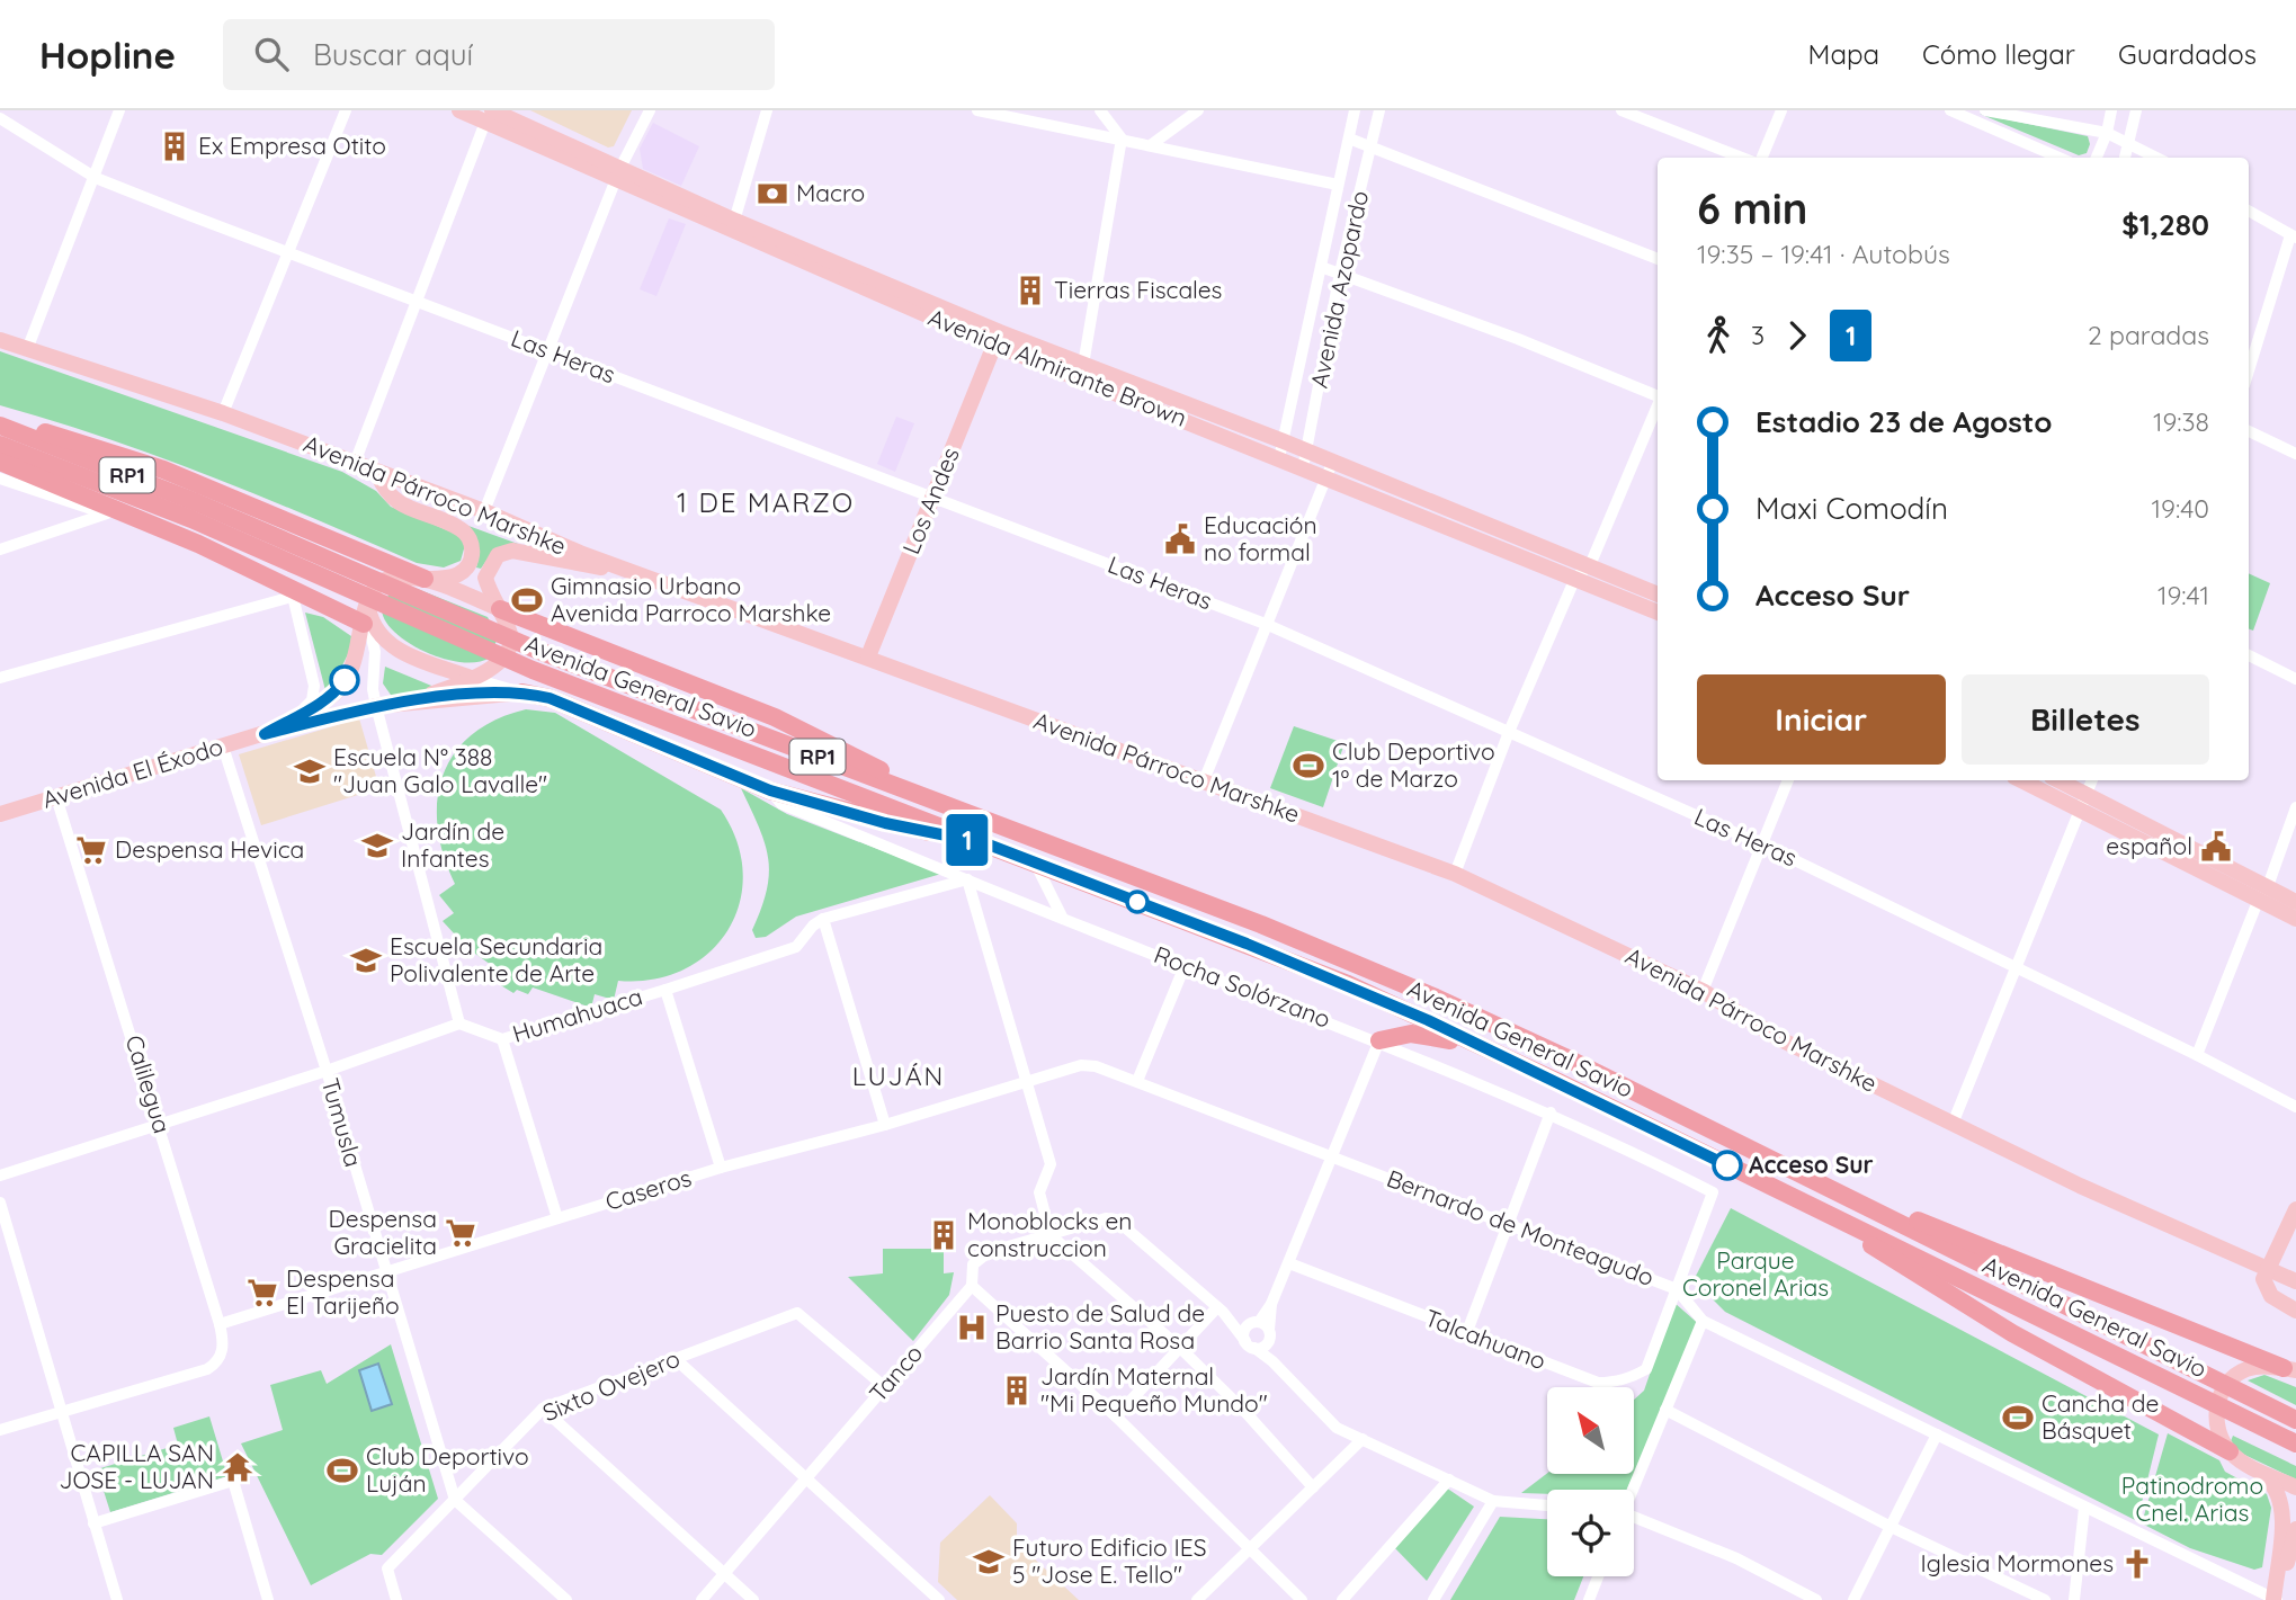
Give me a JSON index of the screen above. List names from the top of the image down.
{
  "streets": {
    "highway": ["RP1", "Avenida General Savio"],
    "main road": [
      "Avenida Almirante Brown",
      "Avenida Párroco Marshke",
      "Los Andes",
      "Avenida El Éxodo"
    ],
    "street": [
      "Avenida Azopardo",
      "Las Heras",
      "Rocha Solórzano",
      "Humahuaca",
      "Calilegua",
      "Tumusla",
      "Caseros",
      "Bernardo de Monteagudo",
      "Talcahuano",
      "Tanco",
      "Sixto Ovejero"
    ]
  },
  "crossings": [
    ["Avenida Azopardo", "Avenida Almirante Brown"],
    ["Las Heras", "Los Andes"],
    ["Avenida Almirante Brown", "Los Andes"],
    ["Avenida Párroco Marshke", "Los Andes"],
    ["Avenida El Éxodo", "Calilegua"],
    ["Avenida El Éxodo", "Tumusla"],
    ["Rocha Solórzano", "Talcahuano"],
    ["Calilegua", "Caseros"],
    ["Tumusla", "Caseros"],
    ["Tumusla", "Sixto Ovejero"],
    ["Caseros", "Bernardo de Monteagudo"],
    ["Bernardo de Monteagudo", "Talcahuano"],
    ["Tanco", "Sixto Ovejero"]
  ],
  "districts": ["1 DE MARZO", "LUJÁN"],
  "parks": ["Parque Coronel Arias", "Patinodromo Cnel. Arias"],
  "places": {
    "building": [
      "Ex Empresa Otito",
      "Tierras Fiscales",
      "Monoblocks en construccion",
      "Jardín Maternal \"Mi Pequeño Mundo\""
    ],
    "bank": ["Macro"],
    "public building": ["Educación no formal", "español"],
    "sports": [
      "Gimnasio Urbano Avenida Parroco Marshke",
      "Club Deportivo 1º de Marzo",
      "Cancha de Básquet",
      "Club Deportivo Luján"
    ],
    "school or university": [
      "Escuela N° 388 \"Juan Galo Lavalle\"",
      "Jardín de Infantes",
      "Escuela Secundaria Polivalente de Arte",
      "Futuro Edificio IES 5 \"Jose E. Tello\""
    ],
    "supermarket": ["Despensa Hevica", "Despensa Gracielita", "Despensa El Tarijeño"],
    "other": ["Acceso Sur"],
    "hospital": ["Puesto de Salud de Barrio Santa Rosa"],
    "temple": ["CAPILLA SAN JOSE - LUJAN"],
    "church": ["Iglesia Mormones"]
  },
  "lines": ["bus line 1"],
  "north": "top left",
  "page": {
    "header": "Hopline",
    "search": "Buscar aquí",
    "nav": ["Mapa", "Cómo llegar", "Guardados"],
    "on_map": "1",
    "heading": ["6 min", "19:35 – 19:41 · Autobús", "$1,280"],
    "legs": ["3", "1", "2 paradas"],
    "list": [
      {
        "name": "Estadio 23 de Agosto",
        "value": "19:38"
      },
      {
        "name": "Maxi Comodín",
        "value": "19:40"
      },
      {
        "name": "Acceso Sur",
        "value": "19:41"
      }
    ],
    "buttons": ["Iniciar", "Billetes"]
  }
}
